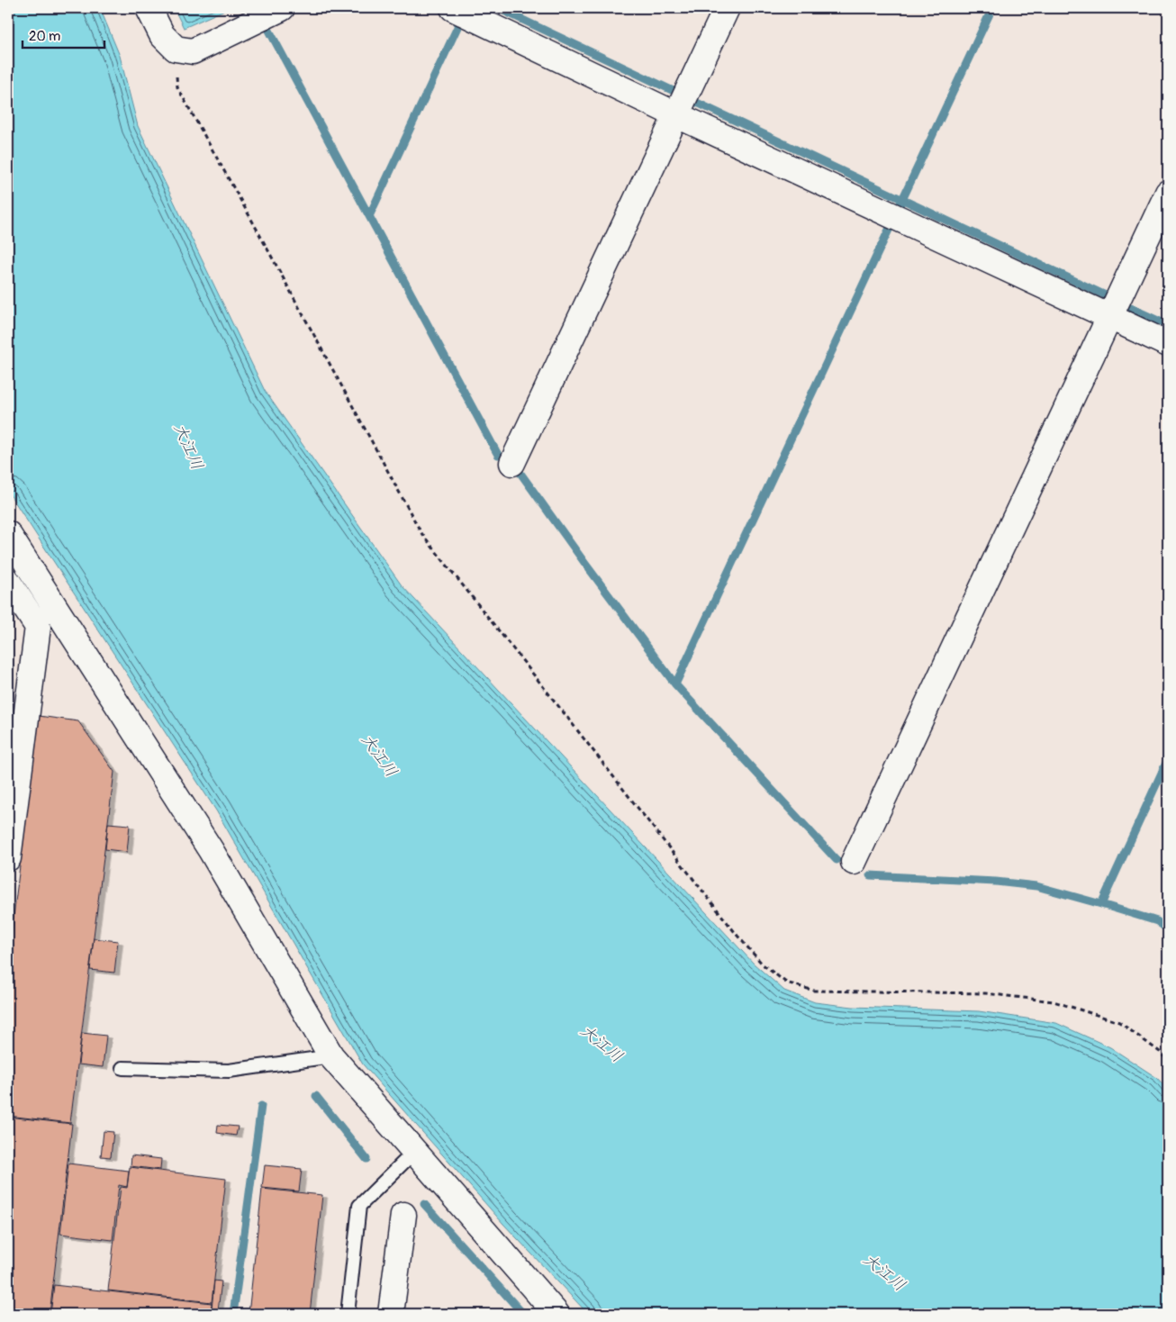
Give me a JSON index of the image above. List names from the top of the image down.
{
  "water": ["大江川"],
  "scale_bar": "20 m"
}
